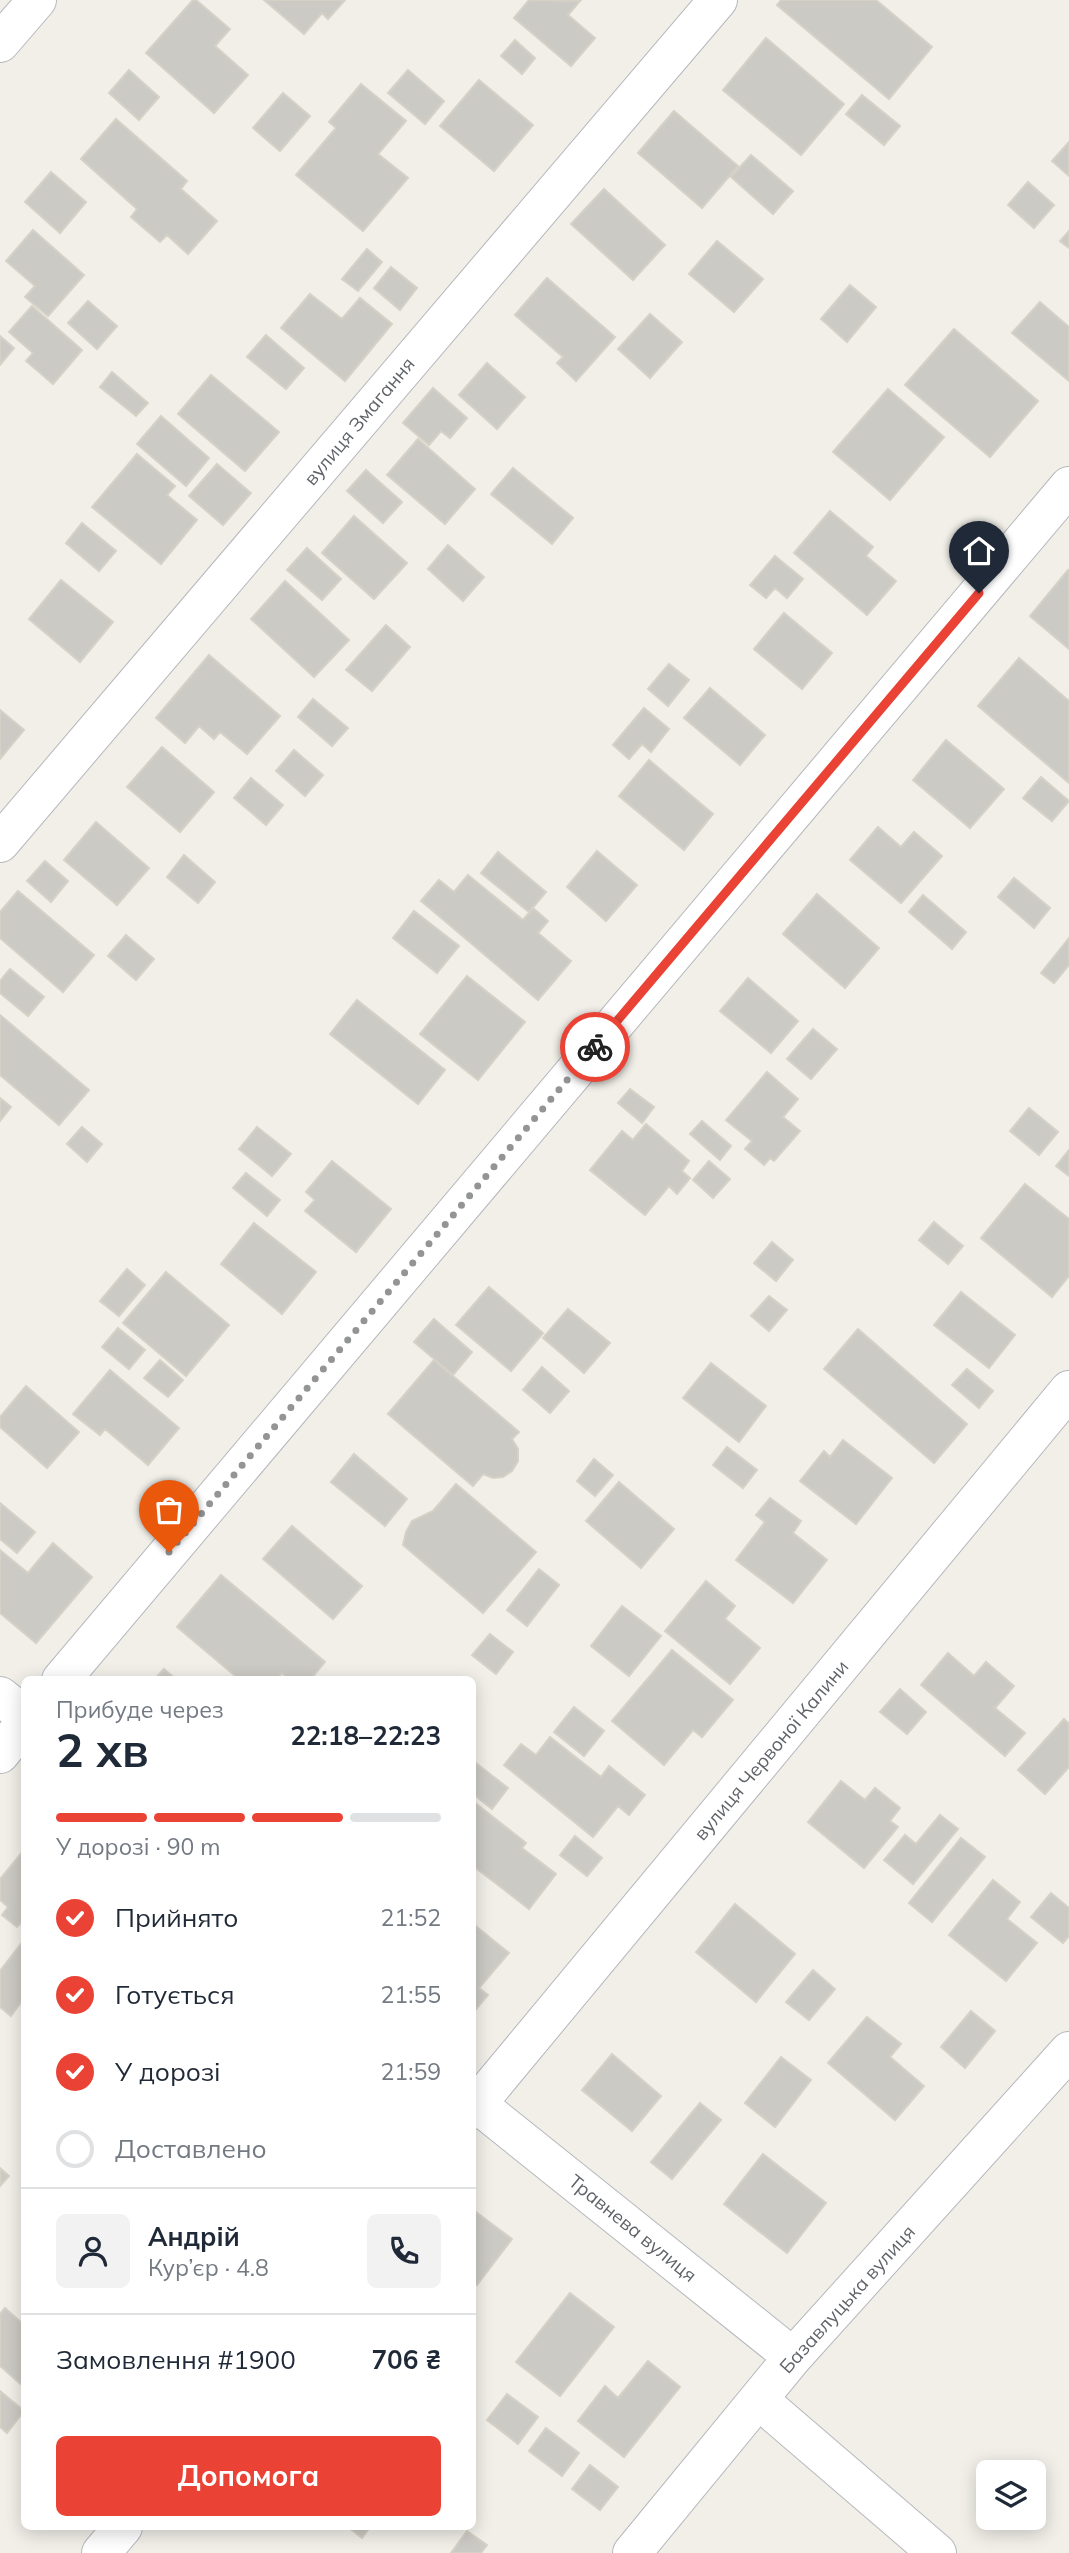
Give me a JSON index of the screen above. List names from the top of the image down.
{
  "streets": {
    "street": [
      "вулиця Змагання",
      "вулиця Червоної Калини",
      "Травнева вулиця",
      "Базавлуцька вулиця"
    ]
  },
  "crossings": [
    ["Травнева вулиця", "Базавлуцька вулиця"]
  ],
  "page": {
    "heading": ["2 хв", "Прибуде через", "22:18–22:23"],
    "panel": [
      "Андрій",
      "Кур’єр · 4.8",
      "Замовлення #1900",
      "706 ₴"
    ],
    "bar": "У дорозі · 90 m",
    "list": [
      ["Прийнято", "21:52"],
      ["Готується", "21:55"],
      ["У дорозі", "21:59"],
      "Доставлено"
    ],
    "buttons": "Допомога"
  }
}
